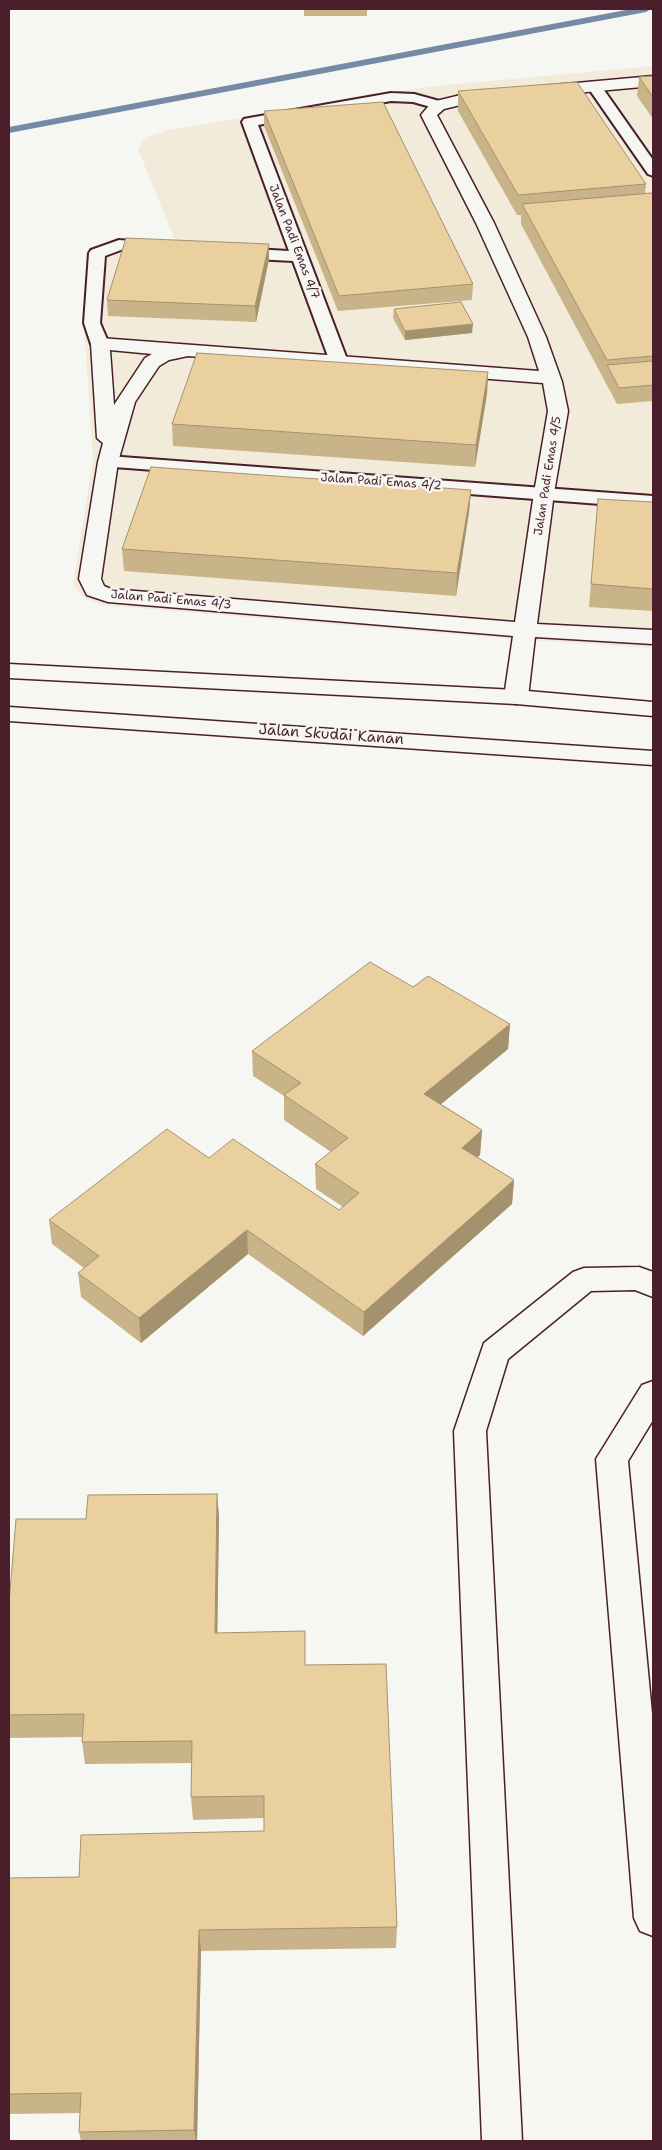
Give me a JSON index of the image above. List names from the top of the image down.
{
  "streets": {
    "street": ["Jalan Padi Emas 4/5", "Jalan Padi Emas 4/3", "Jalan Skudai Kanan"],
    "lane": ["Jalan Padi Emas 4/7", "Jalan Padi Emas 4/2"]
  },
  "crossings": [
    ["Jalan Padi Emas 4/7", "Jalan Padi Emas 4/5"],
    ["Jalan Padi Emas 4/7", "Jalan Padi Emas 4/3"],
    ["Jalan Padi Emas 4/5", "Jalan Padi Emas 4/2"],
    ["Jalan Padi Emas 4/5", "Jalan Padi Emas 4/3"],
    ["Jalan Padi Emas 4/2", "Jalan Padi Emas 4/3"]
  ]
}
